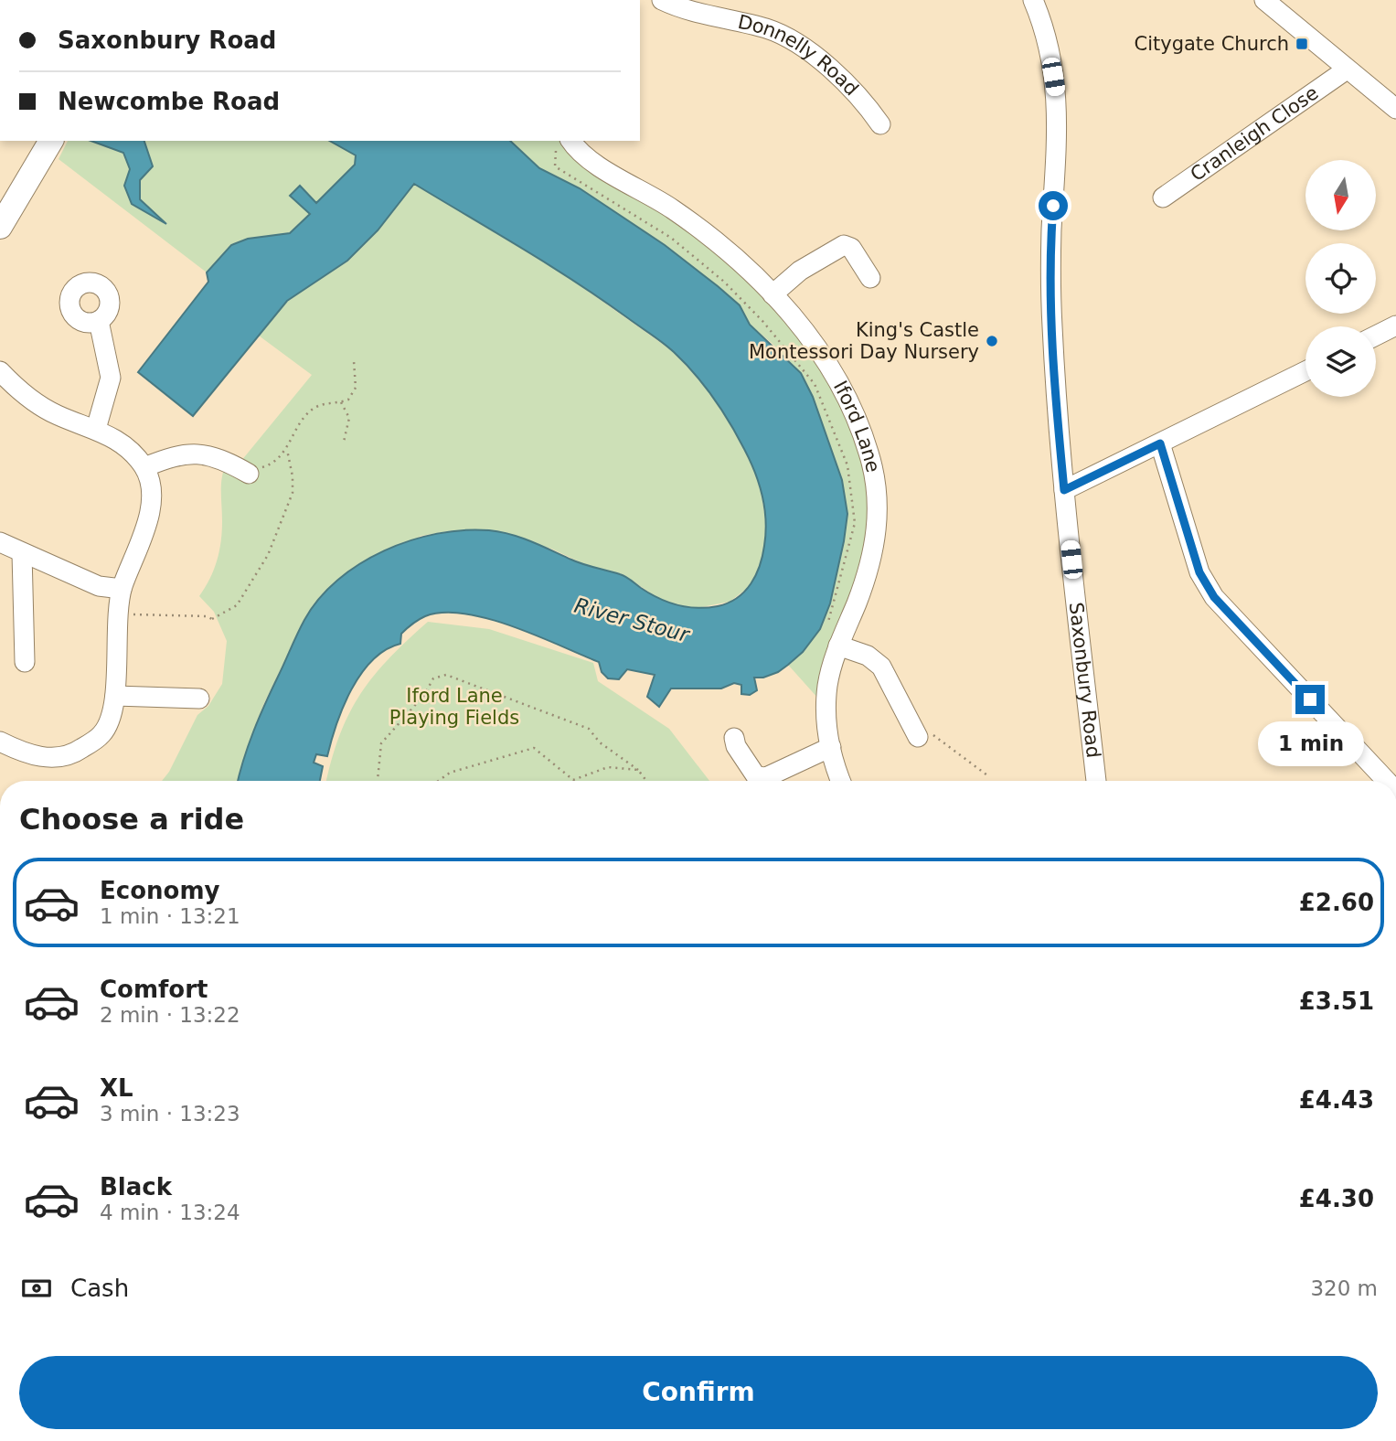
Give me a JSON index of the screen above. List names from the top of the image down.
{
  "streets": {
    "street": [
      "Donnelly Road",
      "Cranleigh Close",
      "Iford Lane",
      "Saxonbury Road"
    ]
  },
  "water": ["River Stour"],
  "parks": ["Iford Lane Playing Fields"],
  "places": {
    "transit": ["Citygate Church"],
    "other": ["King's Castle Montessori Day Nursery"]
  },
  "north": "bottom",
  "page": {
    "banner": ["Saxonbury Road", "Newcombe Road"],
    "bubble": "1 min",
    "heading": "Choose a ride",
    "list": [
      {
        "name": "Economy",
        "note": "1 min · 13:21",
        "value": "£2.60"
      },
      {
        "name": "Comfort",
        "note": "2 min · 13:22",
        "value": "£3.51"
      },
      {
        "name": "XL",
        "note": "3 min · 13:23",
        "value": "£4.43"
      },
      {
        "name": "Black",
        "note": "4 min · 13:24",
        "value": "£4.30"
      }
    ],
    "pay": ["Cash", "320 m"],
    "buttons": "Confirm"
  }
}
